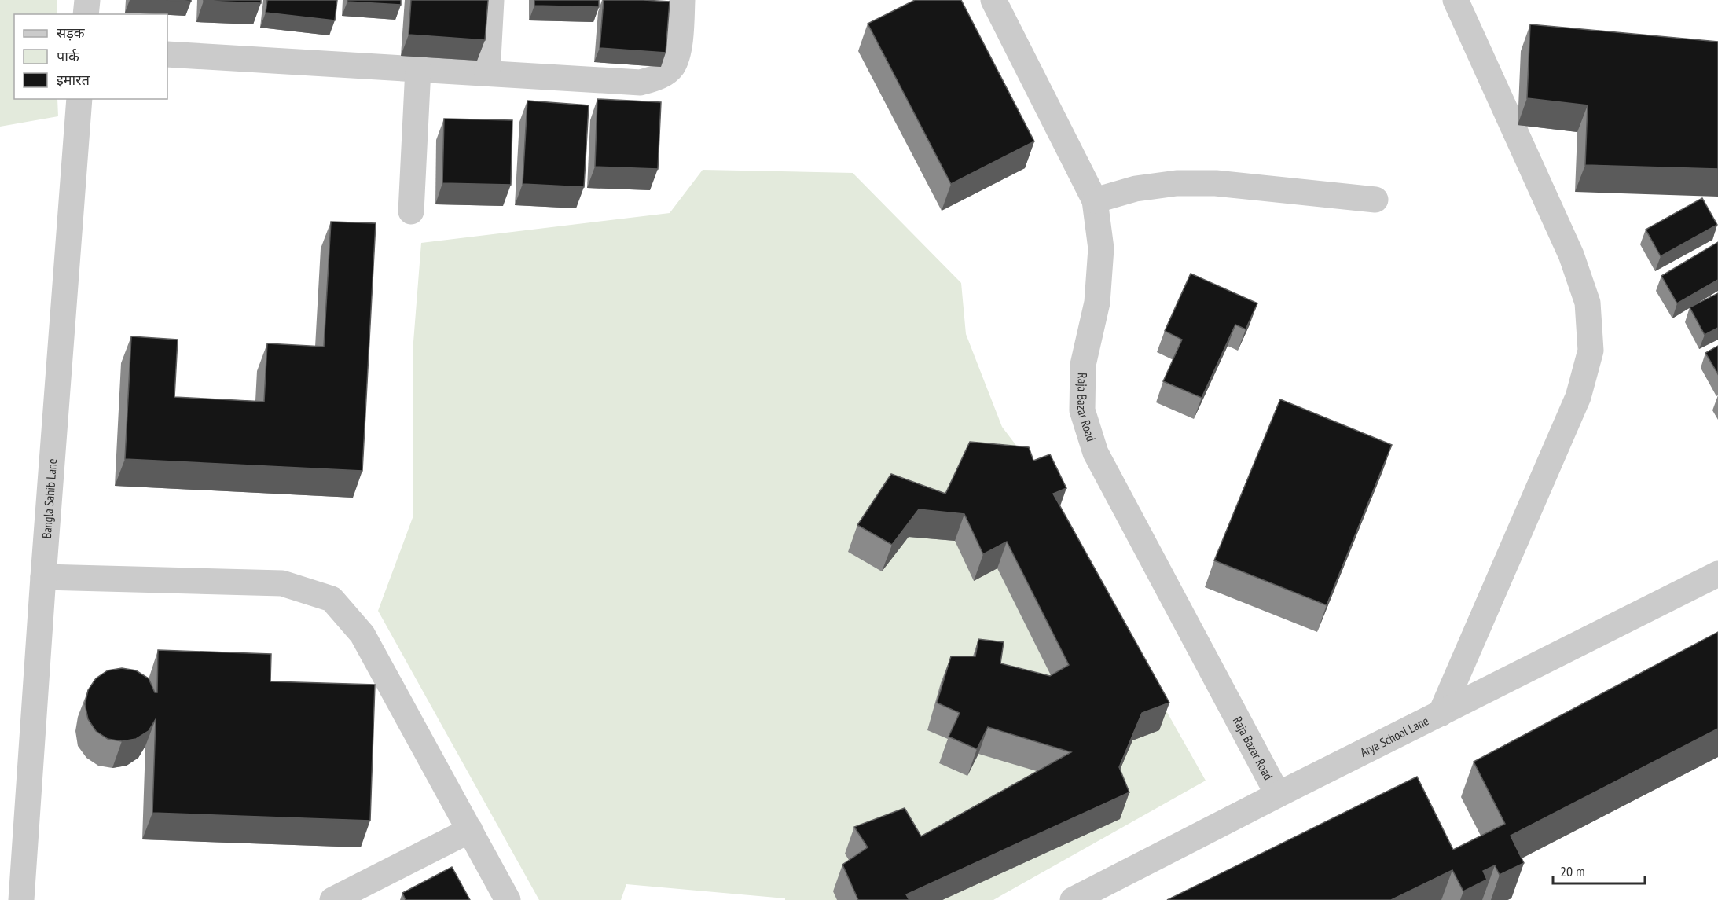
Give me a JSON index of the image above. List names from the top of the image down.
{
  "streets": {
    "street": ["Raja Bazar Road", "Bangla Sahib Lane", "Arya School Lane"]
  },
  "crossings": [
    ["Raja Bazar Road", "Arya School Lane"]
  ],
  "legend": ["सड़क", "पार्क", "इमारत"],
  "scale_bar": "20 m"
}
